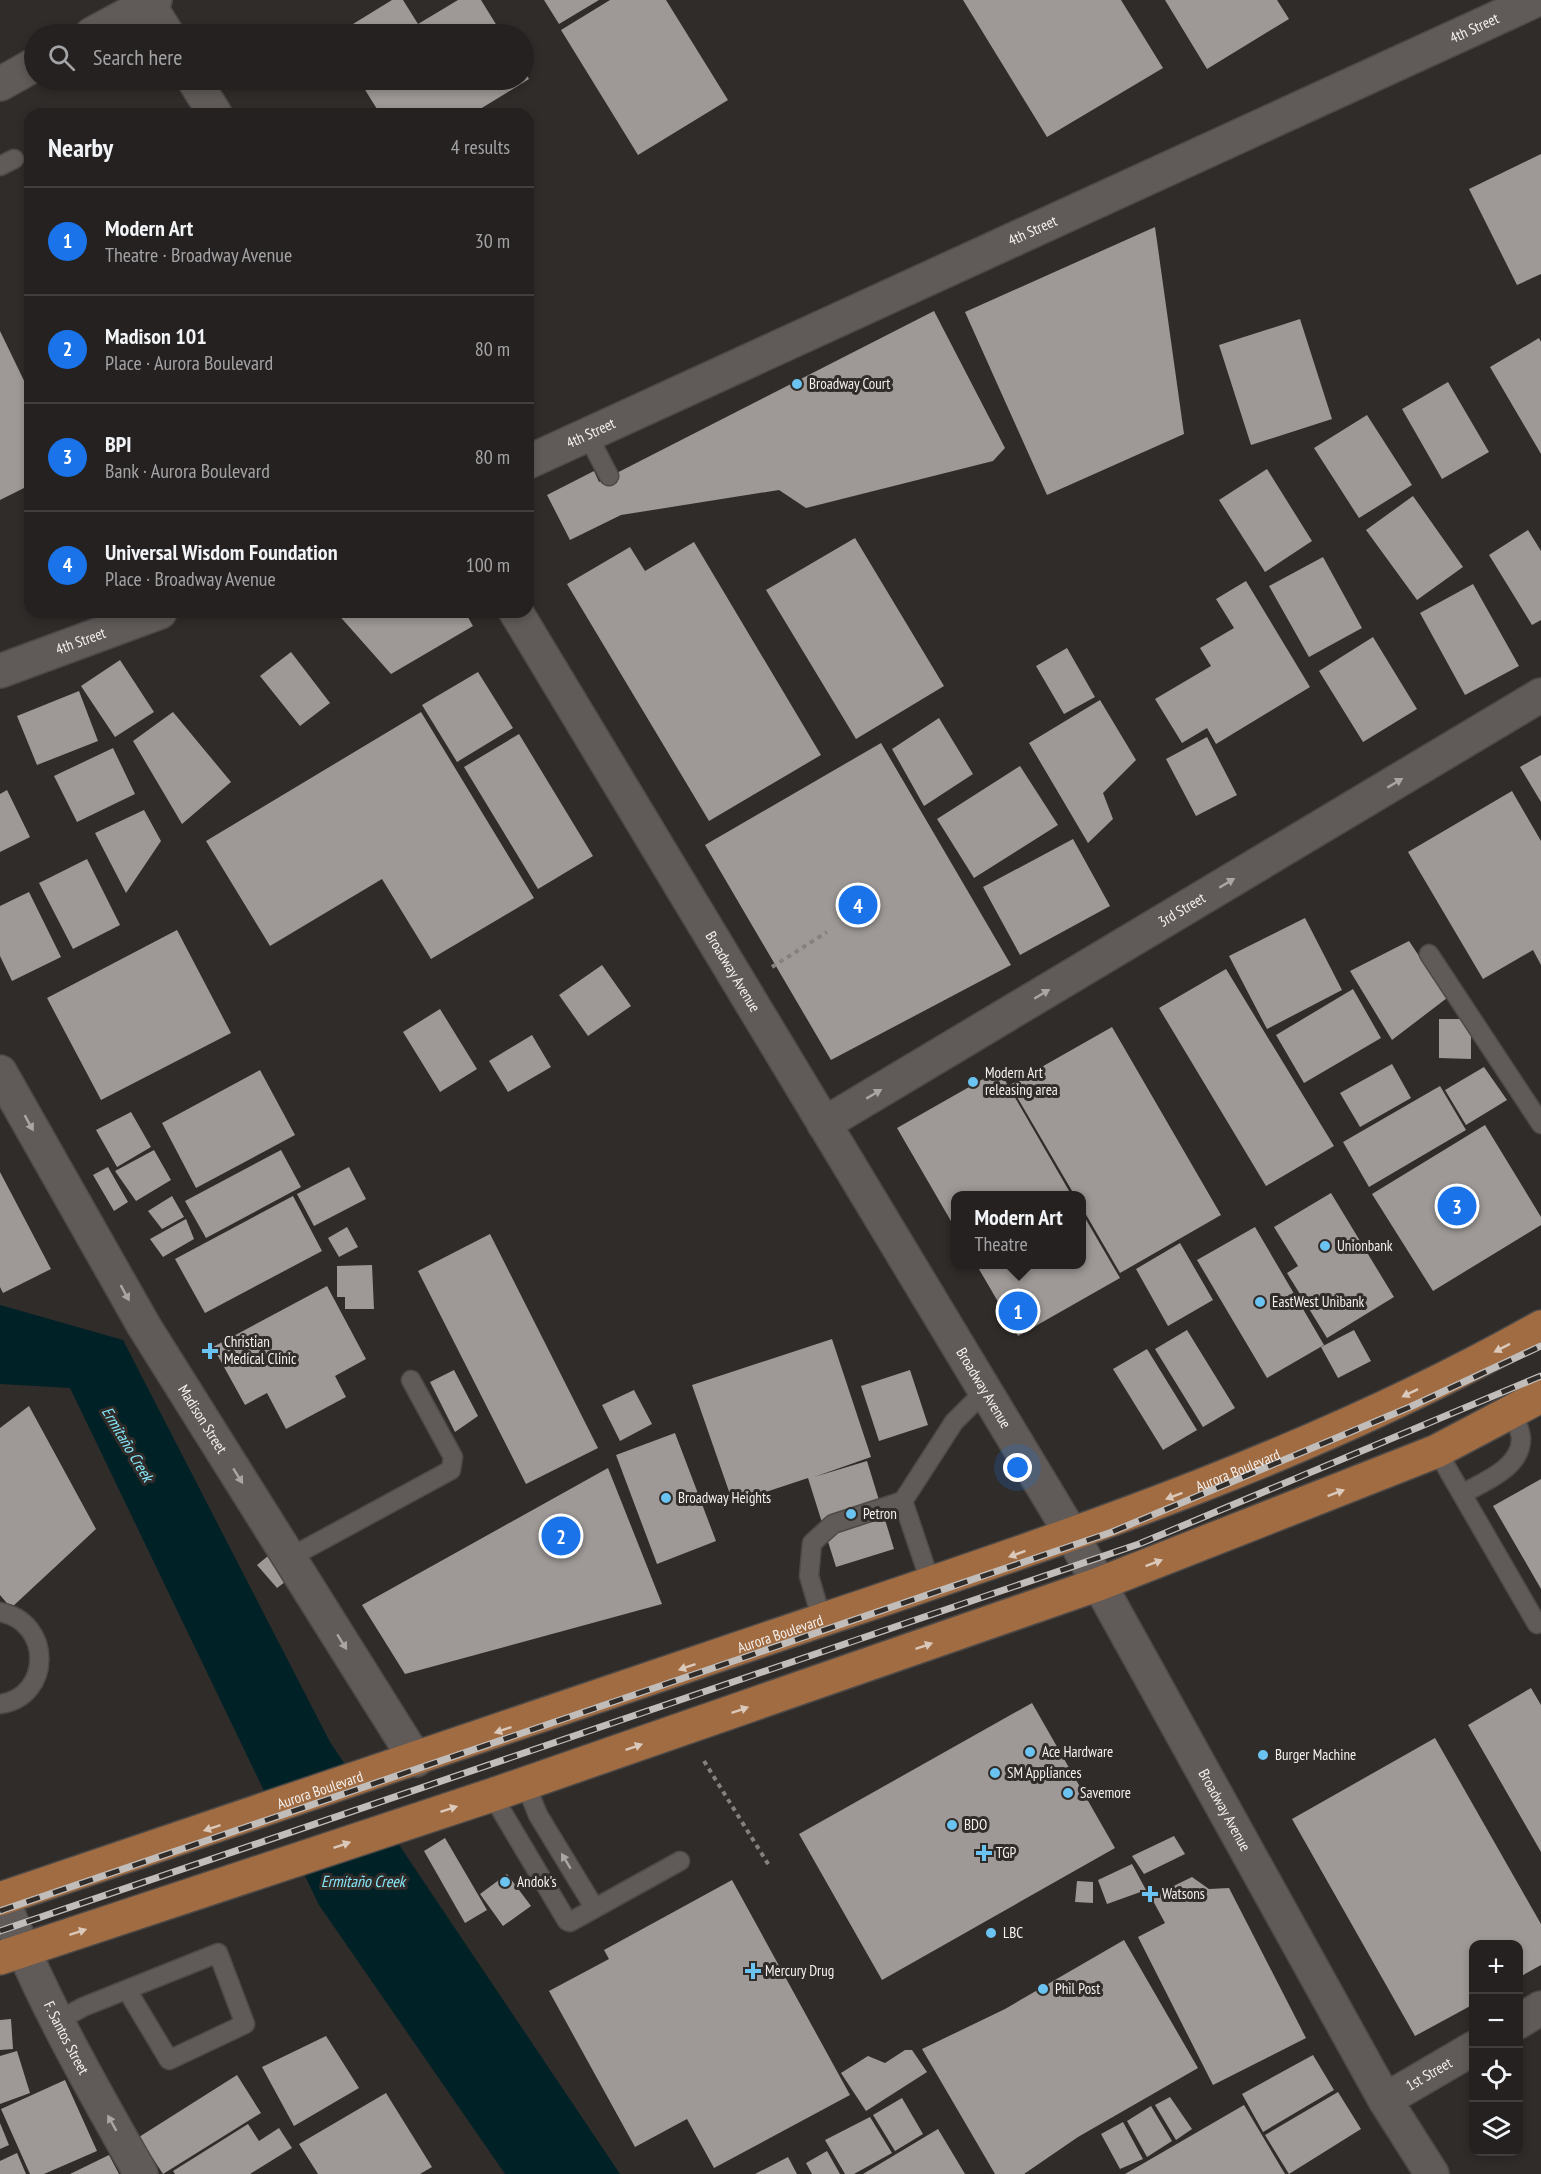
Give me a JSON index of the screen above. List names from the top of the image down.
{
  "streets": {
    "main road": ["Aurora Boulevard"],
    "street": [
      "4th Street",
      "3rd Street",
      "Broadway Avenue",
      "Madison Street",
      "F. Santos Street",
      "1st Street"
    ]
  },
  "crossings": [
    ["3rd Street", "Broadway Avenue"],
    ["Broadway Avenue", "Aurora Boulevard"],
    ["Broadway Avenue", "1st Street"],
    ["Madison Street", "Aurora Boulevard"],
    ["Aurora Boulevard", "F. Santos Street"]
  ],
  "one_way": ["3rd Street", "Madison Street", "F. Santos Street"],
  "water": ["Ermitaño Creek"],
  "places": {
    "other": [
      "Broadway Court",
      "Modern Art releasing area",
      "Unionbank",
      "EastWest Unibank",
      "Broadway Heights",
      "Petron",
      "Ace Hardware",
      "Burger Machine",
      "SM Appliances",
      "Savemore",
      "BDO",
      "Andok's",
      "LBC",
      "Phil Post"
    ],
    "health": [
      "Christian Medical Clinic",
      "TGP",
      "Watsons",
      "Mercury Drug"
    ]
  },
  "page": {
    "search": "Search here",
    "heading": ["Nearby", "4 results"],
    "list": [
      {
        "mark": "1",
        "name": "Modern Art",
        "note": "Theatre · Broadway Avenue",
        "value": "30 m"
      },
      {
        "mark": "2",
        "name": "Madison 101",
        "note": "Place · Aurora Boulevard",
        "value": "80 m"
      },
      {
        "mark": "3",
        "name": "BPI",
        "note": "Bank · Aurora Boulevard",
        "value": "80 m"
      },
      {
        "mark": "4",
        "name": "Universal Wisdom Foundation",
        "note": "Place · Broadway Avenue",
        "value": "100 m"
      }
    ],
    "pins": [
      "4",
      "3",
      "1",
      "2"
    ],
    "popup": ["Modern Art", "Theatre"],
    "map_buttons": ["+", "−"]
  }
}
